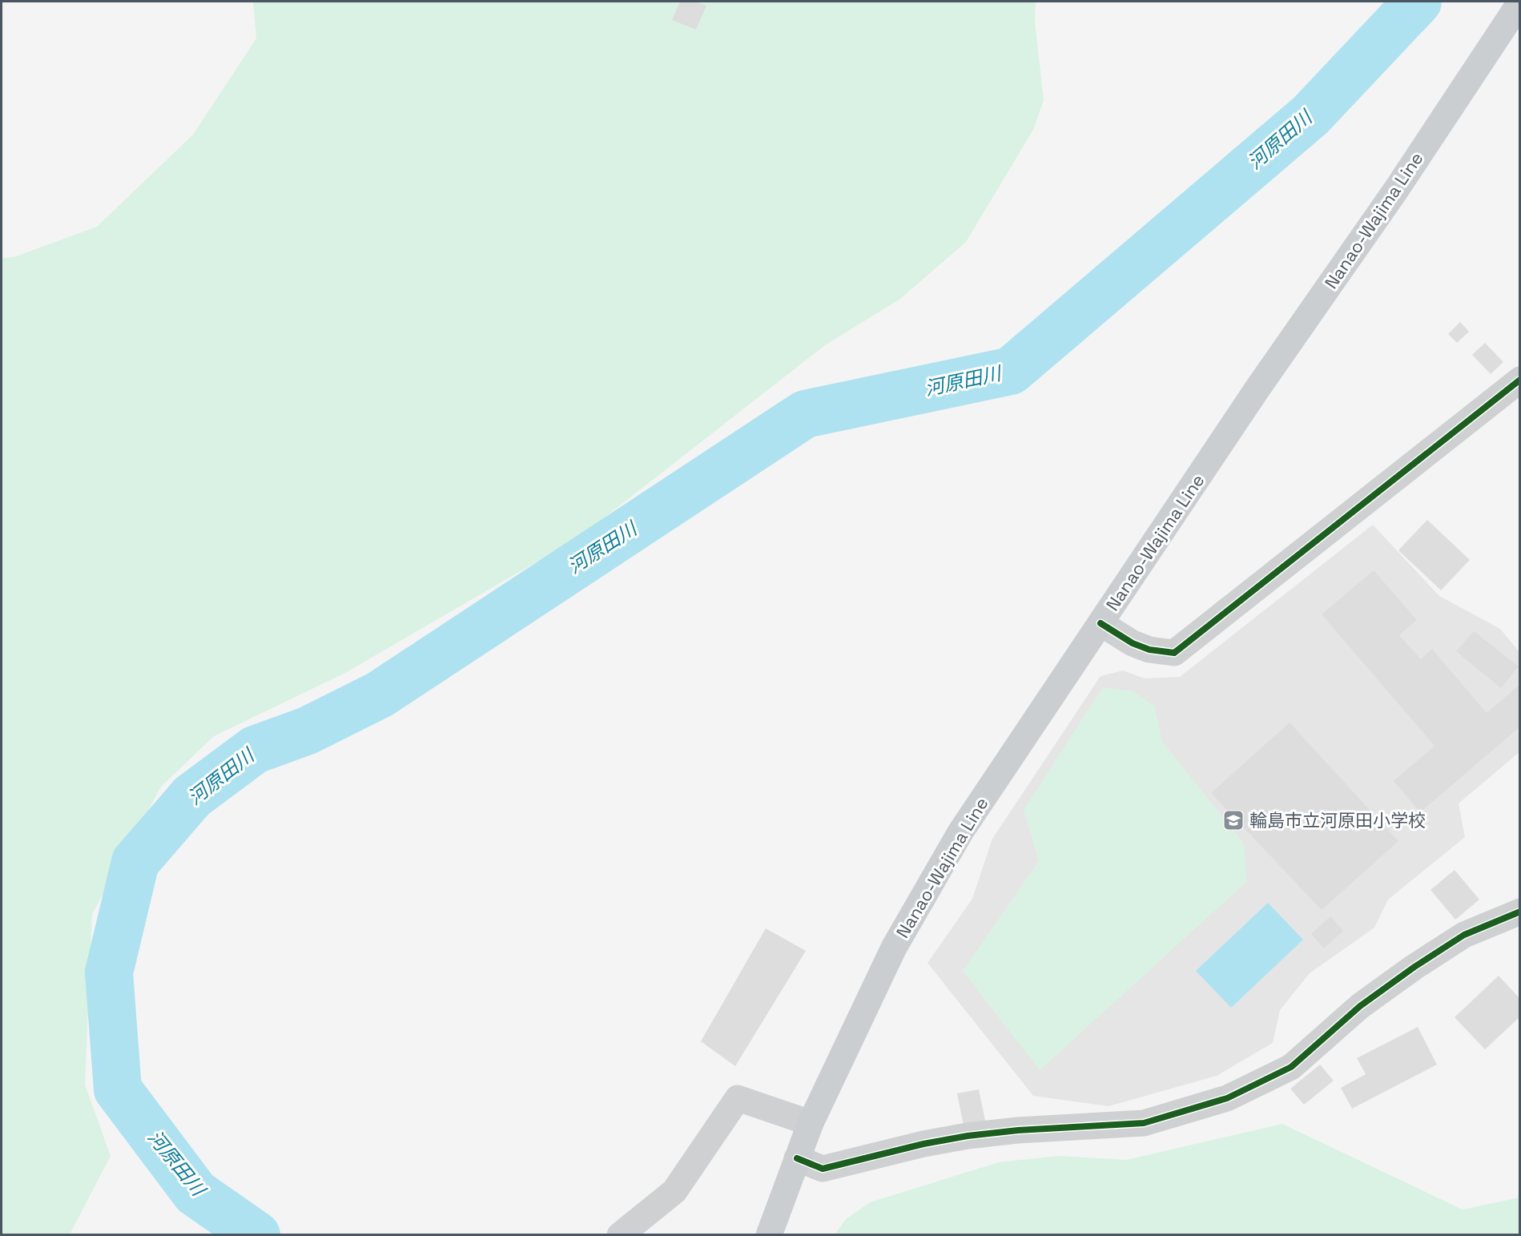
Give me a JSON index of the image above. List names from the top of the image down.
{
  "streets": {
    "main road": ["Nanao-Wajima Line"]
  },
  "water": ["河原田川"],
  "places": {
    "school or university": ["輪島市立河原田小学校"]
  }
}
